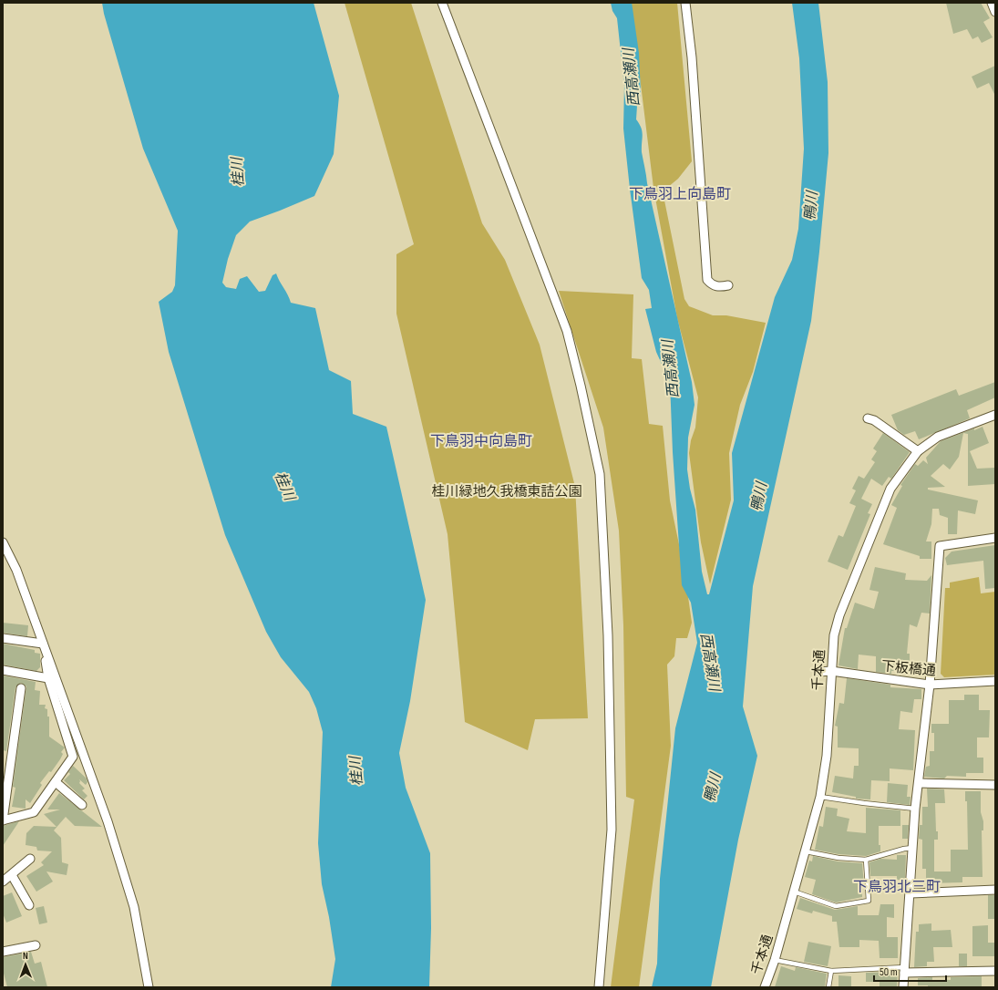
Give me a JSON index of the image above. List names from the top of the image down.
{
  "streets": {
    "street": ["下板橋通", "千本通"]
  },
  "crossings": [
    ["下板橋通", "千本通"]
  ],
  "districts": ["下鳥羽上向島町", "下鳥羽中向島町", "下鳥羽北三町"],
  "water": ["西高瀬川", "桂川", "鴨川"],
  "parks": ["桂川緑地久我橋東詰公園"],
  "scale_bar": "50 m",
  "north": "top"
}
